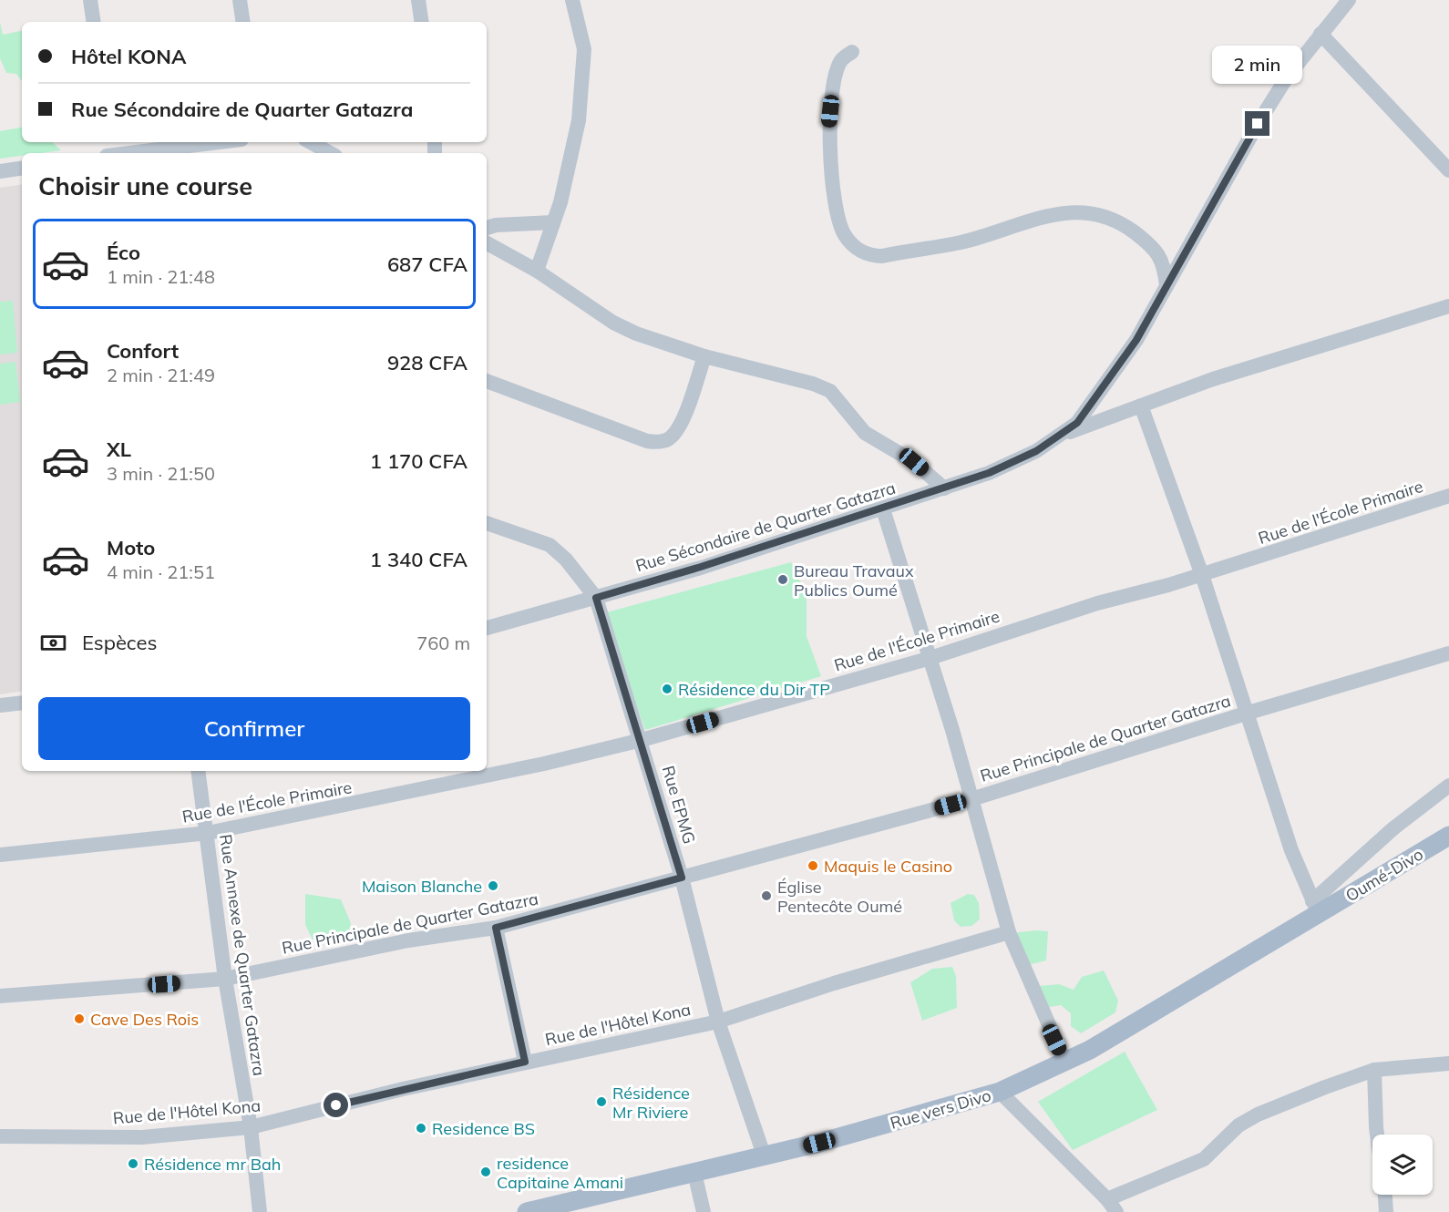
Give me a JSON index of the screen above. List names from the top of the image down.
{
  "streets": {
    "main road": ["Oumé-Divo", "Rue vers Divo"],
    "street": [
      "Rue de l'École Primaire",
      "Rue Sécondaire de Quarter Gatazra",
      "Rue Principale de Quarter Gatazra",
      "Rue EPMG",
      "Rue Annexe de Quarter Gatazra",
      "Rue de l'Hôtel Kona"
    ]
  },
  "crossings": [
    ["Rue de l'École Primaire", "Rue EPMG"],
    ["Rue de l'École Primaire", "Rue Annexe de Quarter Gatazra"],
    ["Rue Sécondaire de Quarter Gatazra", "Rue EPMG"],
    ["Rue Principale de Quarter Gatazra", "Rue EPMG"],
    ["Rue Principale de Quarter Gatazra", "Rue Annexe de Quarter Gatazra"],
    ["Rue EPMG", "Rue de l'Hôtel Kona"],
    ["Rue EPMG", "Rue vers Divo"],
    ["Oumé-Divo", "Rue vers Divo"],
    ["Rue Annexe de Quarter Gatazra", "Rue de l'Hôtel Kona"]
  ],
  "places": [
    "Bureau Travaux Publics Oumé",
    "Résidence du Dir TP",
    "Maquis le Casino",
    "Maison Blanche",
    "Église Pentecôte Oumé",
    "Cave Des Rois",
    "Résidence Mr Riviere",
    "Residence BS",
    "Résidence mr Bah",
    "residence Capitaine Amani"
  ],
  "page": {
    "banner": ["Hôtel KONA", "Rue Sécondaire de Quarter Gatazra"],
    "bubble": "2 min",
    "heading": "Choisir une course",
    "list": [
      {
        "name": "Éco",
        "note": "1 min · 21:48",
        "value": "687 CFA"
      },
      {
        "name": "Confort",
        "note": "2 min · 21:49",
        "value": "928 CFA"
      },
      {
        "name": "XL",
        "note": "3 min · 21:50",
        "value": "1 170 CFA"
      },
      {
        "name": "Moto",
        "note": "4 min · 21:51",
        "value": "1 340 CFA"
      }
    ],
    "pay": ["Espèces", "760 m"],
    "buttons": "Confirmer"
  }
}
